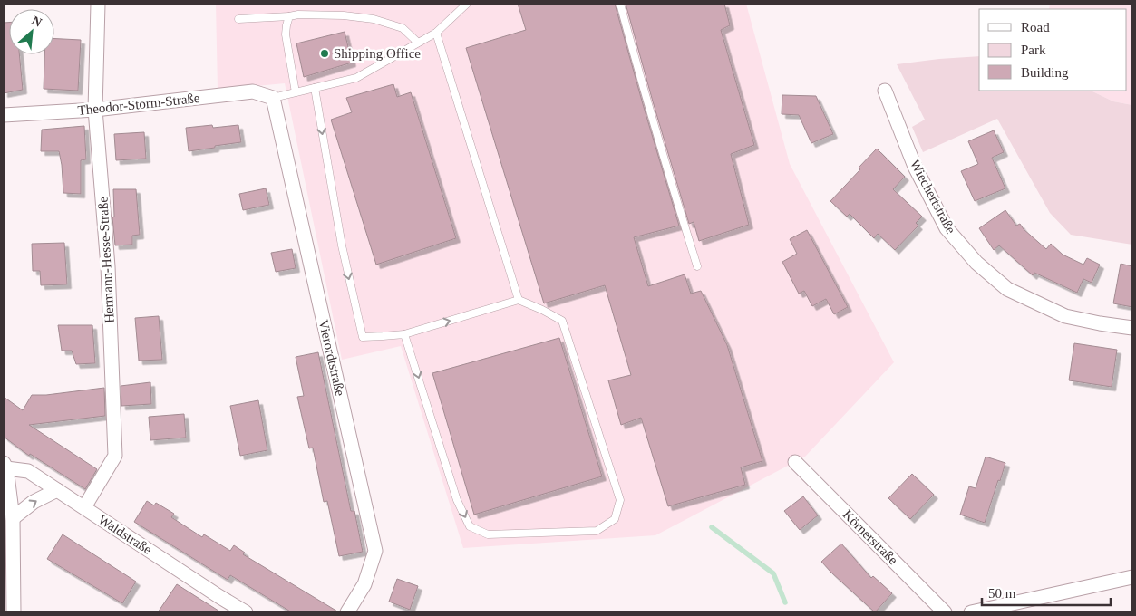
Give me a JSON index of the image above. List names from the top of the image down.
{
  "streets": {
    "street": [
      "Theodor-Storm-Straße",
      "Wiechertstraße",
      "Hermann-Hesse-Straße",
      "Vierordtstraße",
      "Waldstraße",
      "Körnerstraße"
    ]
  },
  "crossings": [
    ["Theodor-Storm-Straße", "Hermann-Hesse-Straße"],
    ["Theodor-Storm-Straße", "Vierordtstraße"],
    ["Hermann-Hesse-Straße", "Waldstraße"]
  ],
  "places": ["Shipping Office"],
  "legend": ["Road", "Park", "Building"],
  "scale_bar": "50 m",
  "north": "top right"
}
